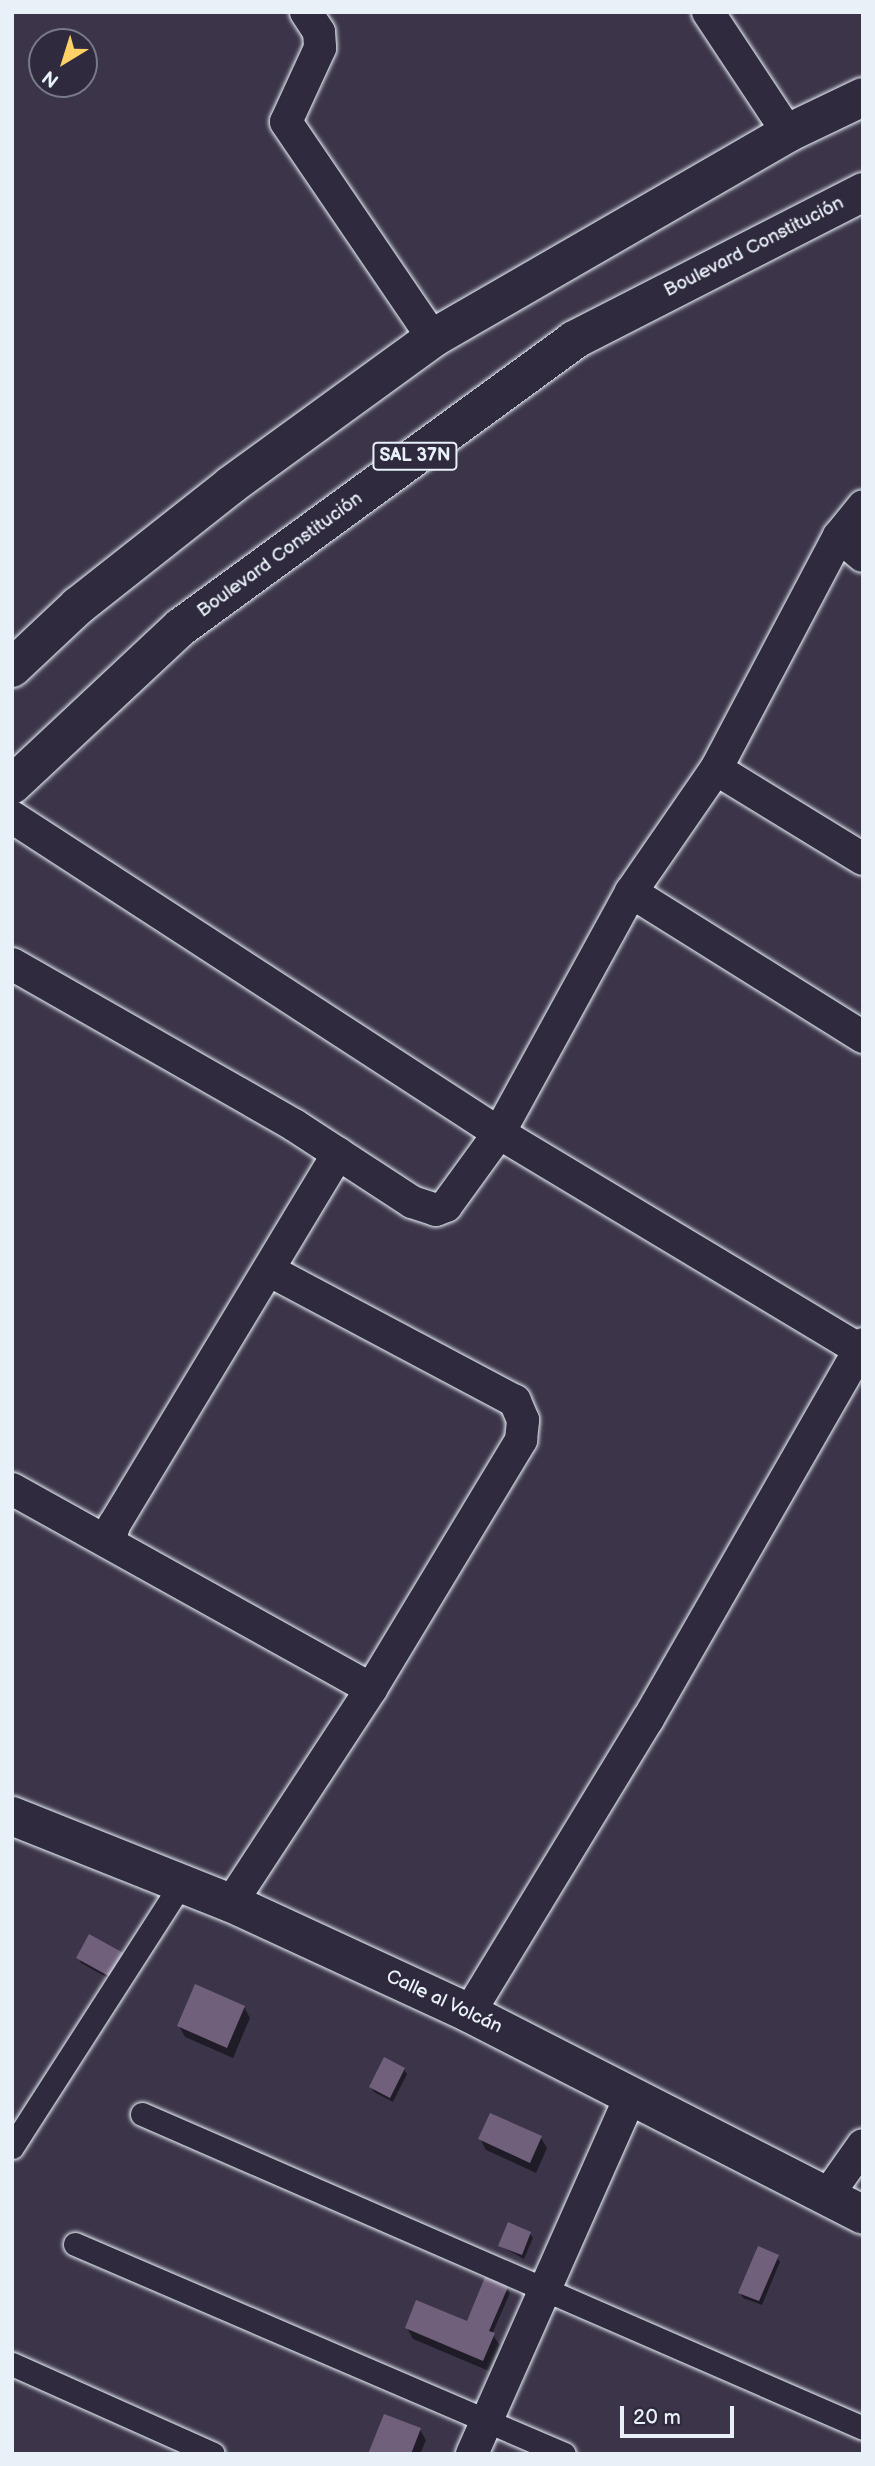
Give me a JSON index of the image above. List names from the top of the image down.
{
  "streets": {
    "main road": ["Boulevard Constitución", "SAL 37N", "Calle al Volcán"]
  },
  "scale_bar": "20 m",
  "north": "bottom left"
}
